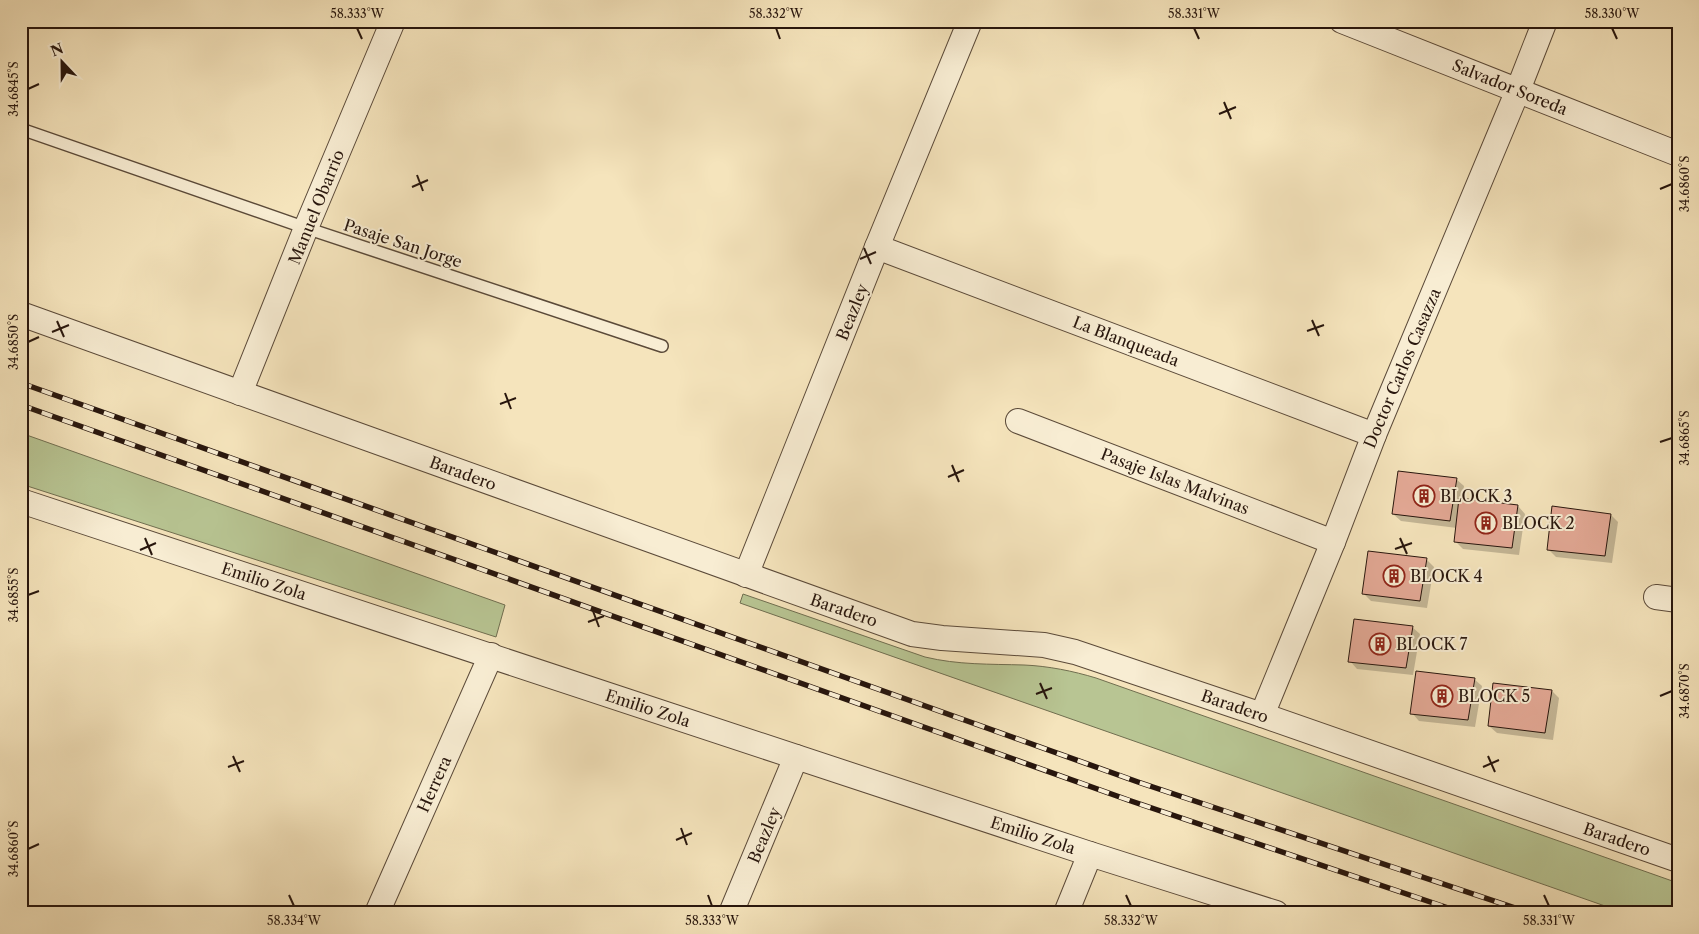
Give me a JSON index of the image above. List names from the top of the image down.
{
  "streets": {
    "street": [
      "Salvador Soreda",
      "Manuel Obarrio",
      "Beazley",
      "La Blanqueada",
      "Doctor Carlos Casazza",
      "Baradero",
      "Pasaje Islas Malvinas",
      "Emilio Zola",
      "Herrera"
    ],
    "lane": ["Pasaje San Jorge"]
  },
  "crossings": [
    ["Salvador Soreda", "Doctor Carlos Casazza"],
    ["Manuel Obarrio", "Pasaje San Jorge"],
    ["Manuel Obarrio", "Baradero"],
    ["Beazley", "La Blanqueada"],
    ["Beazley", "Baradero"],
    ["Beazley", "Emilio Zola"],
    ["La Blanqueada", "Doctor Carlos Casazza"],
    ["Doctor Carlos Casazza", "Baradero"],
    ["Doctor Carlos Casazza", "Pasaje Islas Malvinas"],
    ["Emilio Zola", "Herrera"]
  ],
  "places": {
    "building": [
      "BLOCK 3",
      "BLOCK 2",
      "BLOCK 4",
      "BLOCK 7",
      "BLOCK 5"
    ]
  },
  "north": "top",
  "coordinates": [
    "58.333°W",
    "58.332°W",
    "58.331°W",
    "58.330°W",
    "34.6845°S",
    "34.6860°S",
    "34.6850°S",
    "34.6865°S",
    "34.6855°S",
    "34.6870°S",
    "58.334°W"
  ]
}
